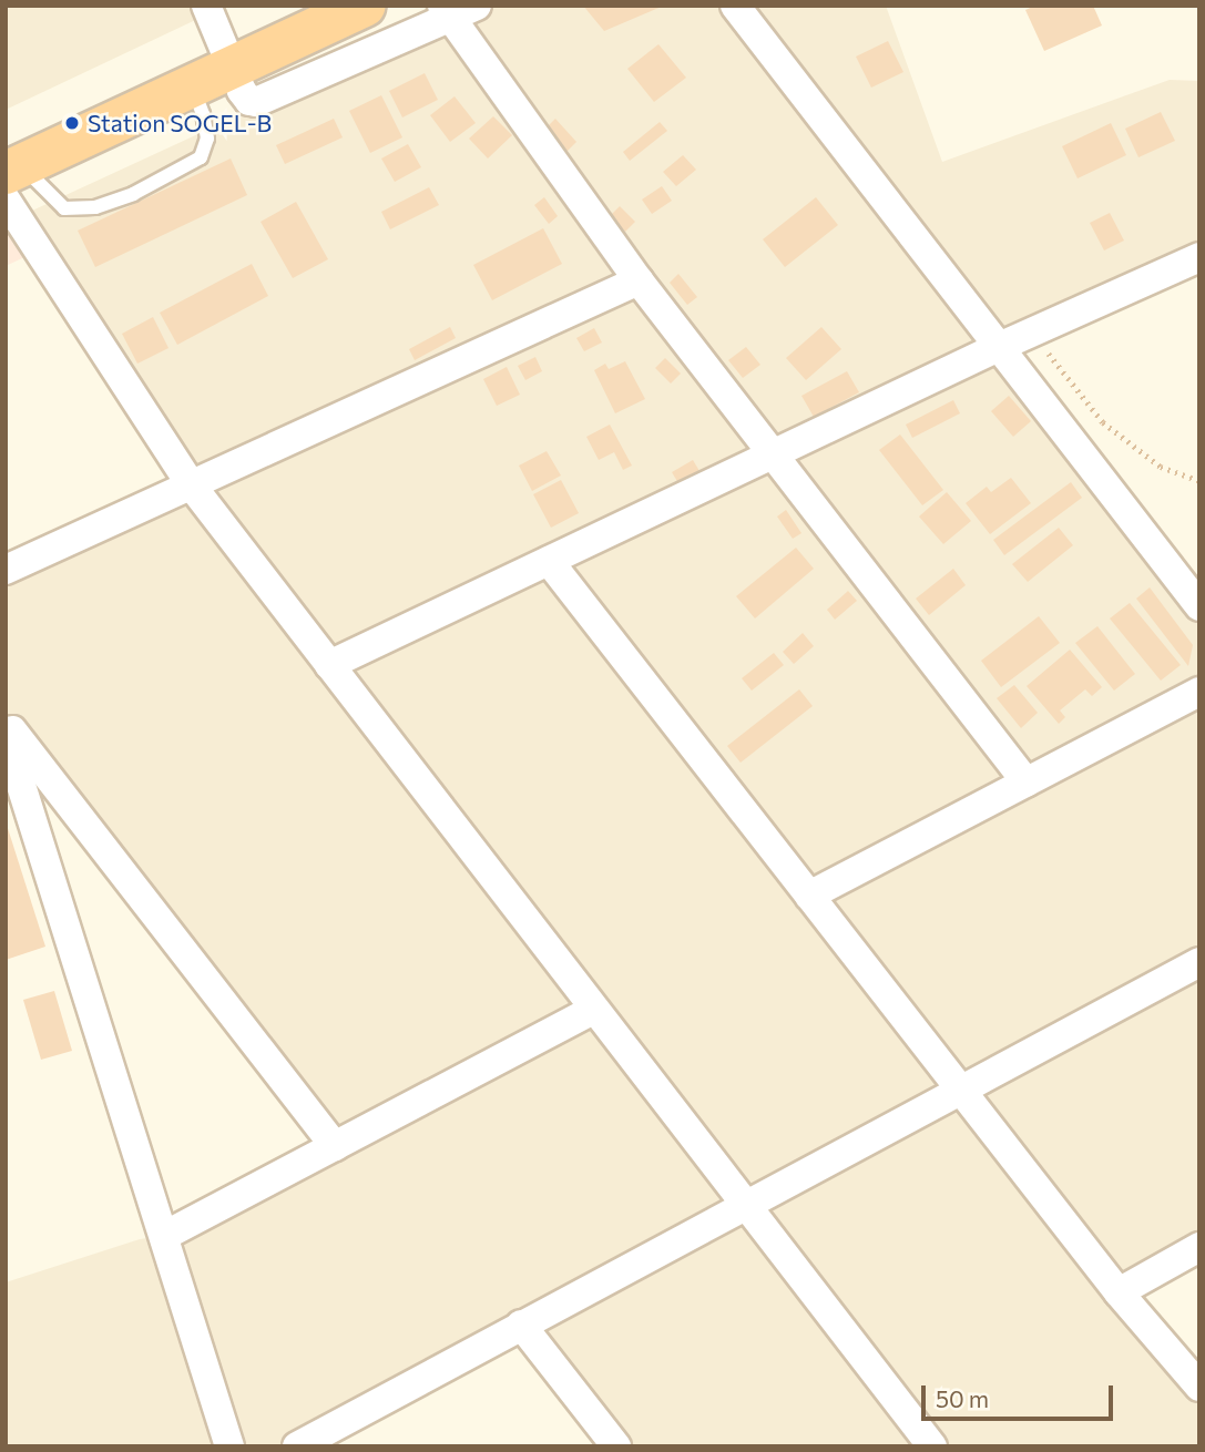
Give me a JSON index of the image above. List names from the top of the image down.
{
  "places": ["Station SOGEL-B"],
  "scale_bar": "50 m"
}
